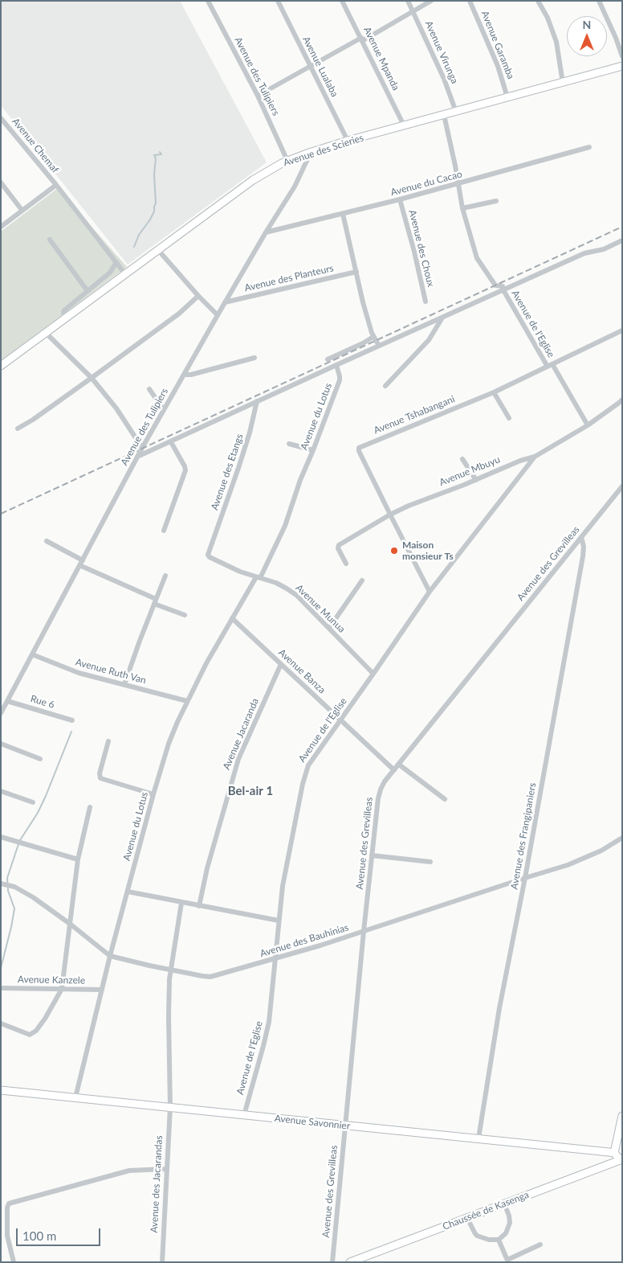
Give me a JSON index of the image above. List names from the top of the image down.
{
  "streets": {
    "street": [
      "Avenue Garamba",
      "Avenue Virunga",
      "Avenue Mpanda",
      "Avenue Lualaba",
      "Avenue des Tulipiers",
      "Avenue Chemaf",
      "Avenue des Scieries",
      "Avenue du Cacao",
      "Avenue des Choux",
      "Avenue des Planteurs",
      "Avenue de l'Eglise",
      "Avenue Tshabangani",
      "Avenue du Lotus",
      "Avenue Mbuyu",
      "Avenue des Etangs",
      "Avenue des Grevilleas",
      "Avenue Munua",
      "Avenue Ruth Van",
      "Avenue Banza",
      "Rue 6",
      "Avenue Jacaranda",
      "Avenue des Frangipaniers",
      "Avenue des Bauhinias",
      "Avenue Kanzele",
      "Avenue Savonnier",
      "Avenue des Jacarandas",
      "Chaussée de Kasenga"
    ]
  },
  "crossings": [
    ["Avenue Garamba", "Avenue des Scieries"],
    ["Avenue Virunga", "Avenue des Scieries"],
    ["Avenue Mpanda", "Avenue des Scieries"],
    ["Avenue Lualaba", "Avenue des Scieries"],
    ["Avenue des Tulipiers", "Avenue des Scieries"],
    ["Avenue des Tulipiers", "Avenue du Cacao"],
    ["Avenue des Tulipiers", "Avenue des Planteurs"],
    ["Avenue des Tulipiers", "Avenue Ruth Van"],
    ["Avenue des Tulipiers", "Rue 6"],
    ["Avenue Chemaf", "Avenue des Scieries"],
    ["Avenue des Scieries", "Avenue de l'Eglise"],
    ["Avenue du Cacao", "Avenue des Choux"],
    ["Avenue du Cacao", "Avenue de l'Eglise"],
    ["Avenue de l'Eglise", "Avenue Tshabangani"],
    ["Avenue de l'Eglise", "Avenue Mbuyu"],
    ["Avenue de l'Eglise", "Avenue Munua"],
    ["Avenue de l'Eglise", "Avenue Banza"],
    ["Avenue de l'Eglise", "Avenue des Bauhinias"],
    ["Avenue de l'Eglise", "Avenue Savonnier"],
    ["Avenue Tshabangani", "Avenue Mbuyu"],
    ["Avenue du Lotus", "Avenue Munua"],
    ["Avenue du Lotus", "Avenue Ruth Van"],
    ["Avenue du Lotus", "Avenue Banza"],
    ["Avenue du Lotus", "Avenue des Bauhinias"],
    ["Avenue du Lotus", "Avenue Kanzele"],
    ["Avenue du Lotus", "Avenue Savonnier"],
    ["Avenue des Etangs", "Avenue Munua"],
    ["Avenue des Grevilleas", "Avenue Banza"],
    ["Avenue des Grevilleas", "Avenue des Frangipaniers"],
    ["Avenue des Grevilleas", "Avenue des Bauhinias"],
    ["Avenue des Grevilleas", "Avenue Savonnier"],
    ["Avenue Banza", "Avenue Jacaranda"],
    ["Avenue des Frangipaniers", "Avenue des Bauhinias"],
    ["Avenue des Frangipaniers", "Avenue Savonnier"],
    ["Avenue des Bauhinias", "Avenue des Jacarandas"],
    ["Avenue Savonnier", "Avenue des Jacarandas"]
  ],
  "districts": ["Bel-air 1"],
  "places": ["Maison monsieur Ts"],
  "scale_bar": "100 m",
  "north": "top"
}
